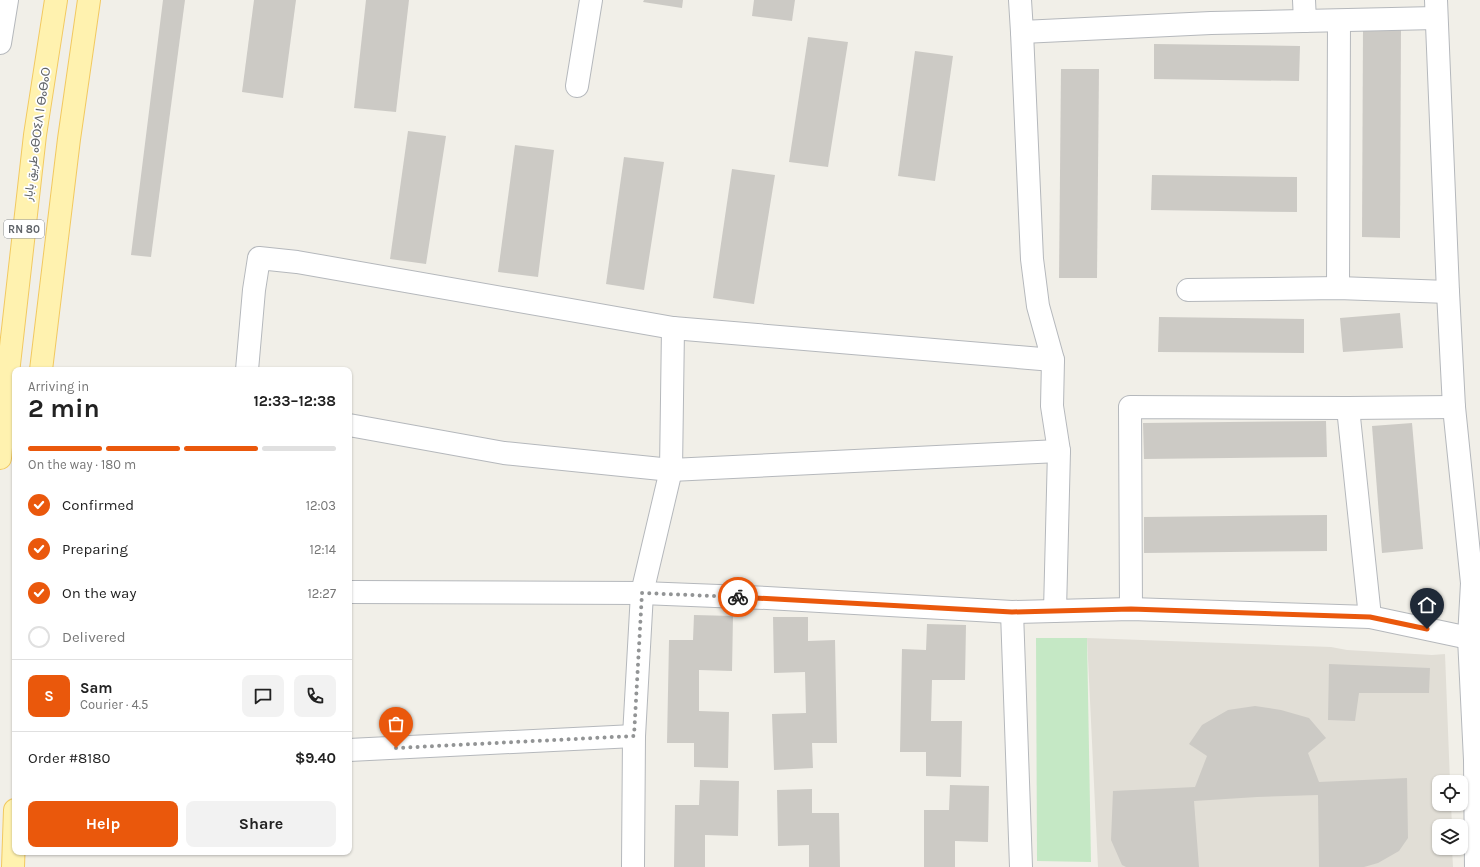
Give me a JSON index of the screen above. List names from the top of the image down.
{
  "streets": {
    "main road": ["طريق بابار ⴰⴱⵔⵉⴷ ⵏ ⴱⴰⴱⴰⵔ", "RN 80"]
  },
  "page": {
    "heading": ["2 min", "Arriving in", "12:33–12:38"],
    "panel": [
      "Sam",
      "Courier · 4.5",
      "Order #8180",
      "$9.40"
    ],
    "bar": "On the way · 180 m",
    "list": [
      ["Confirmed", "12:03"],
      ["Preparing", "12:14"],
      ["On the way", "12:27"],
      "Delivered"
    ],
    "round": "S",
    "buttons": ["Help", "Share"]
  }
}
